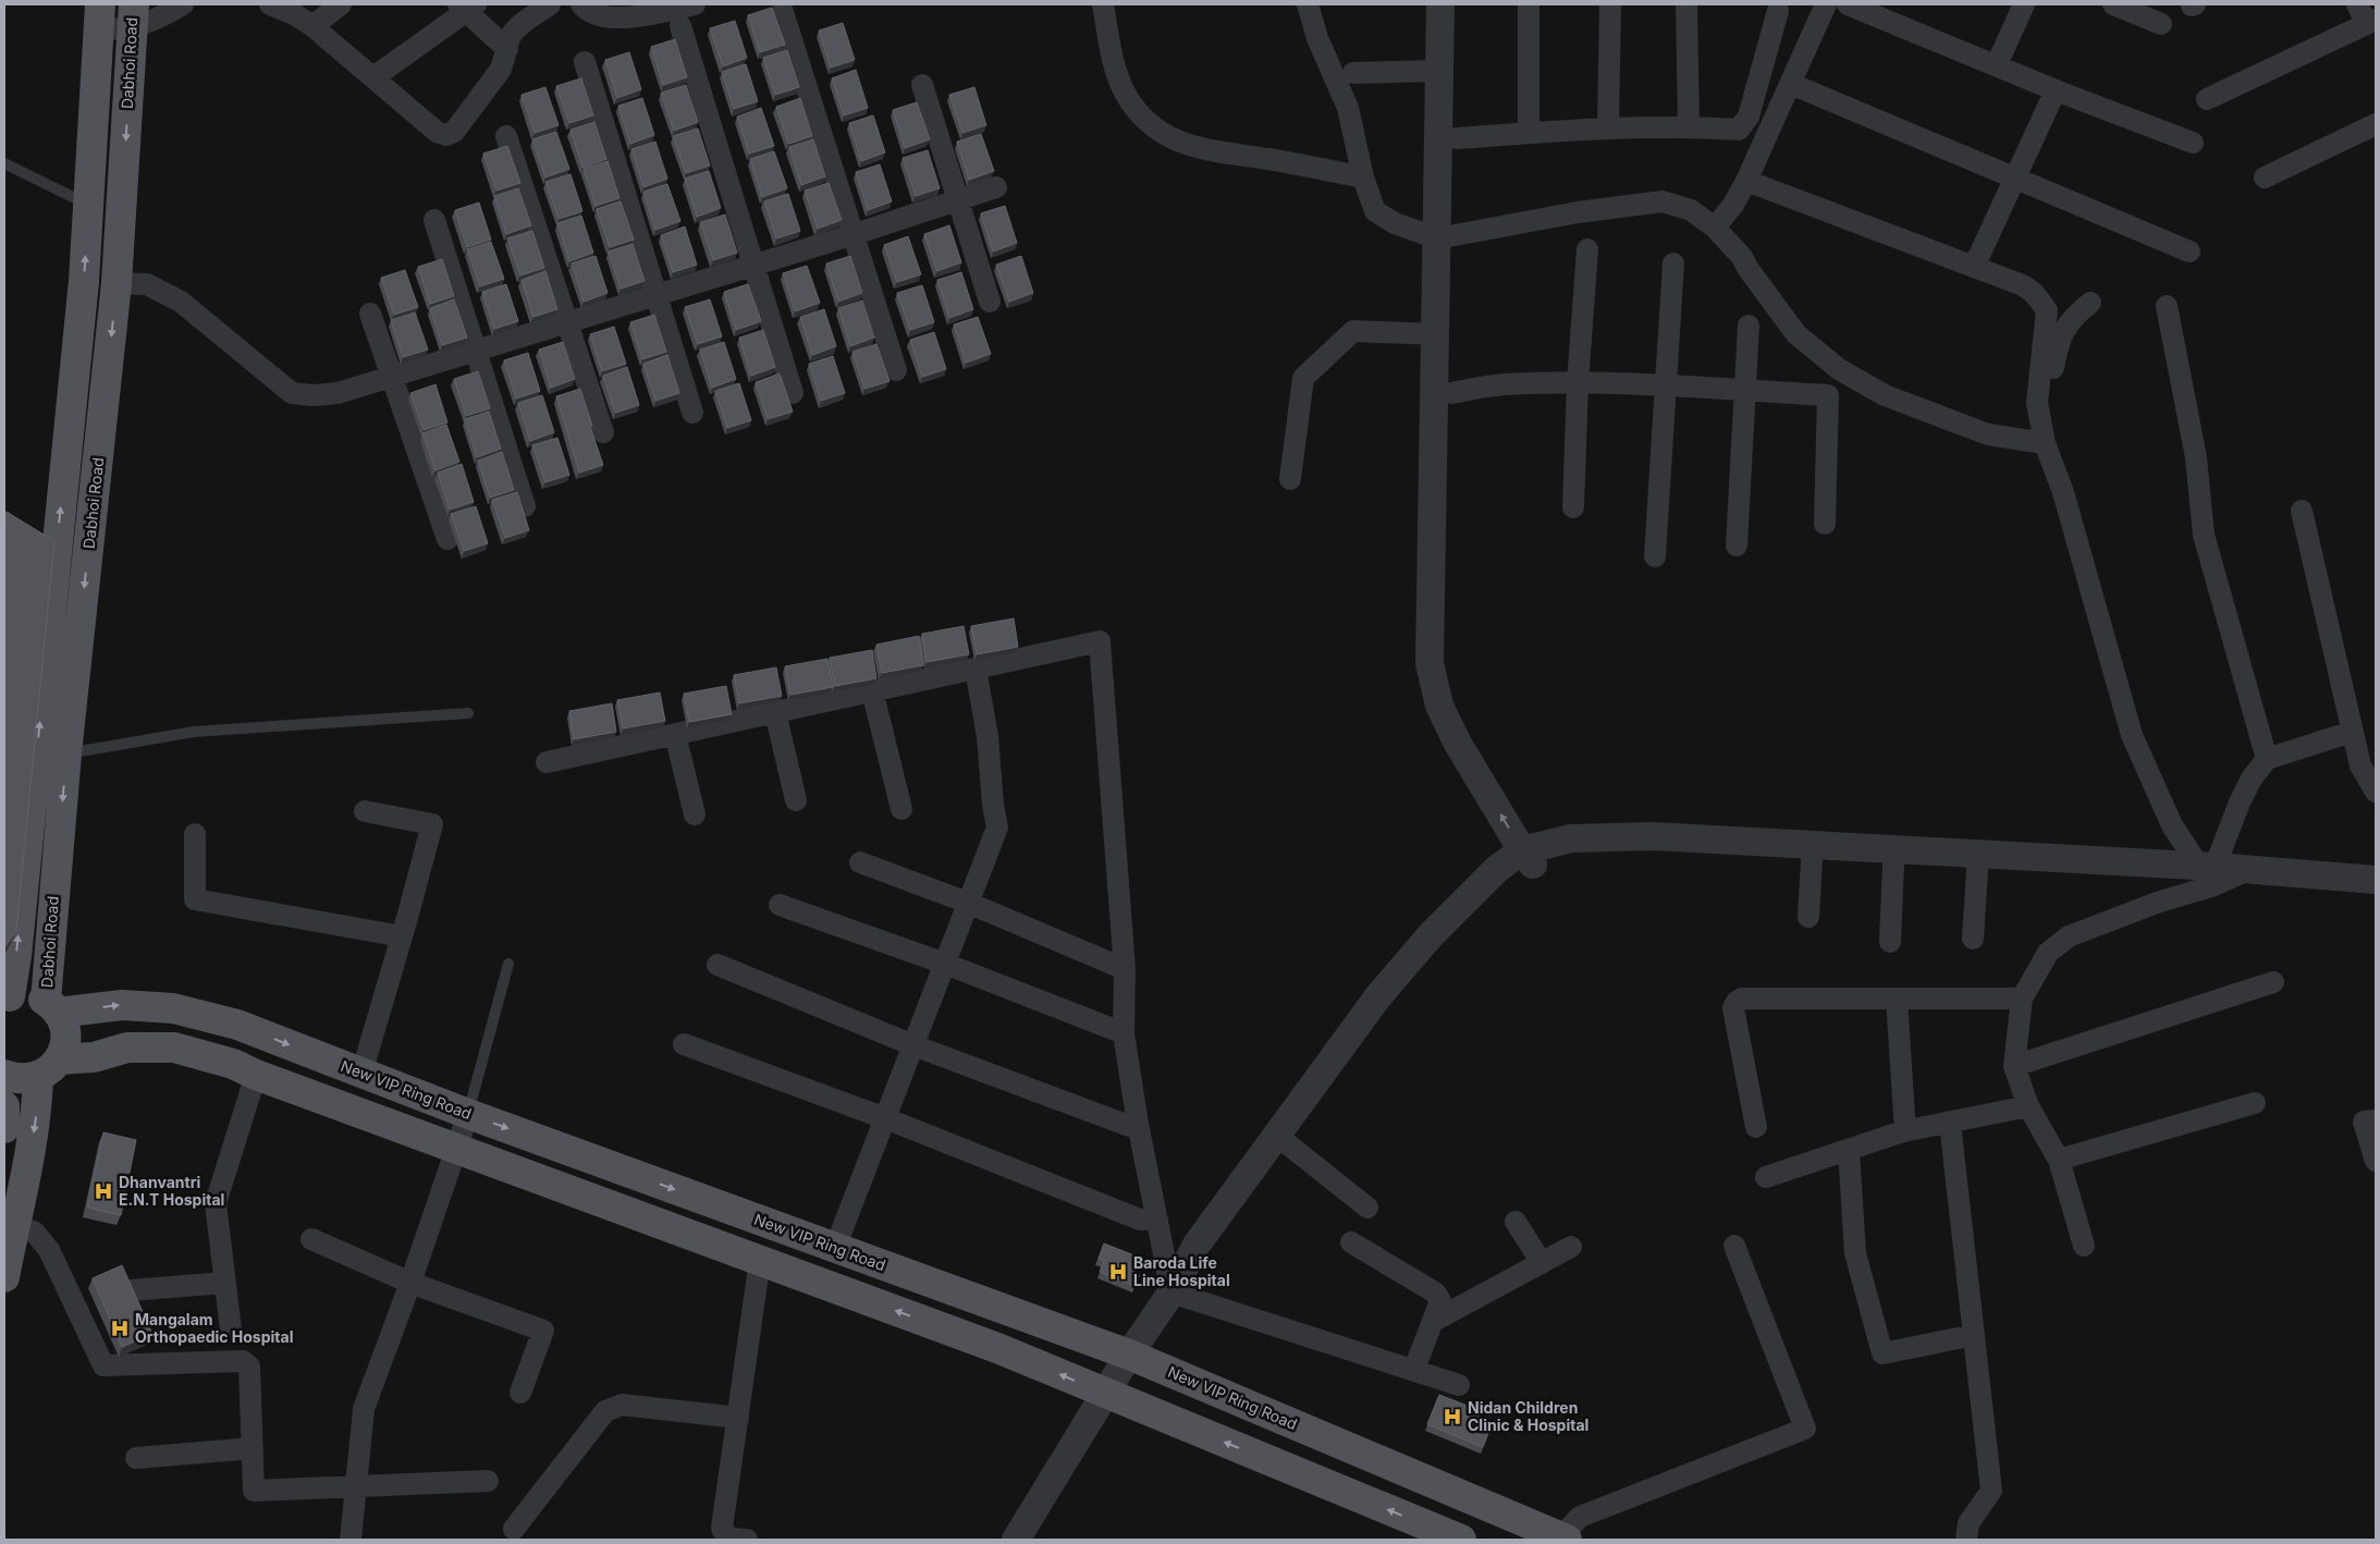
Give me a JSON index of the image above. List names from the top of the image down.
{
  "streets": {
    "main road": ["Dabhoi Road", "New VIP Ring Road"]
  },
  "crossings": [
    ["Dabhoi Road", "New VIP Ring Road"]
  ],
  "places": {
    "hospital": [
      "Dhanvantri E.N.T Hospital",
      "Baroda Life Line Hospital",
      "Mangalam Orthopaedic Hospital",
      "Nidan Children Clinic & Hospital"
    ]
  }
}
